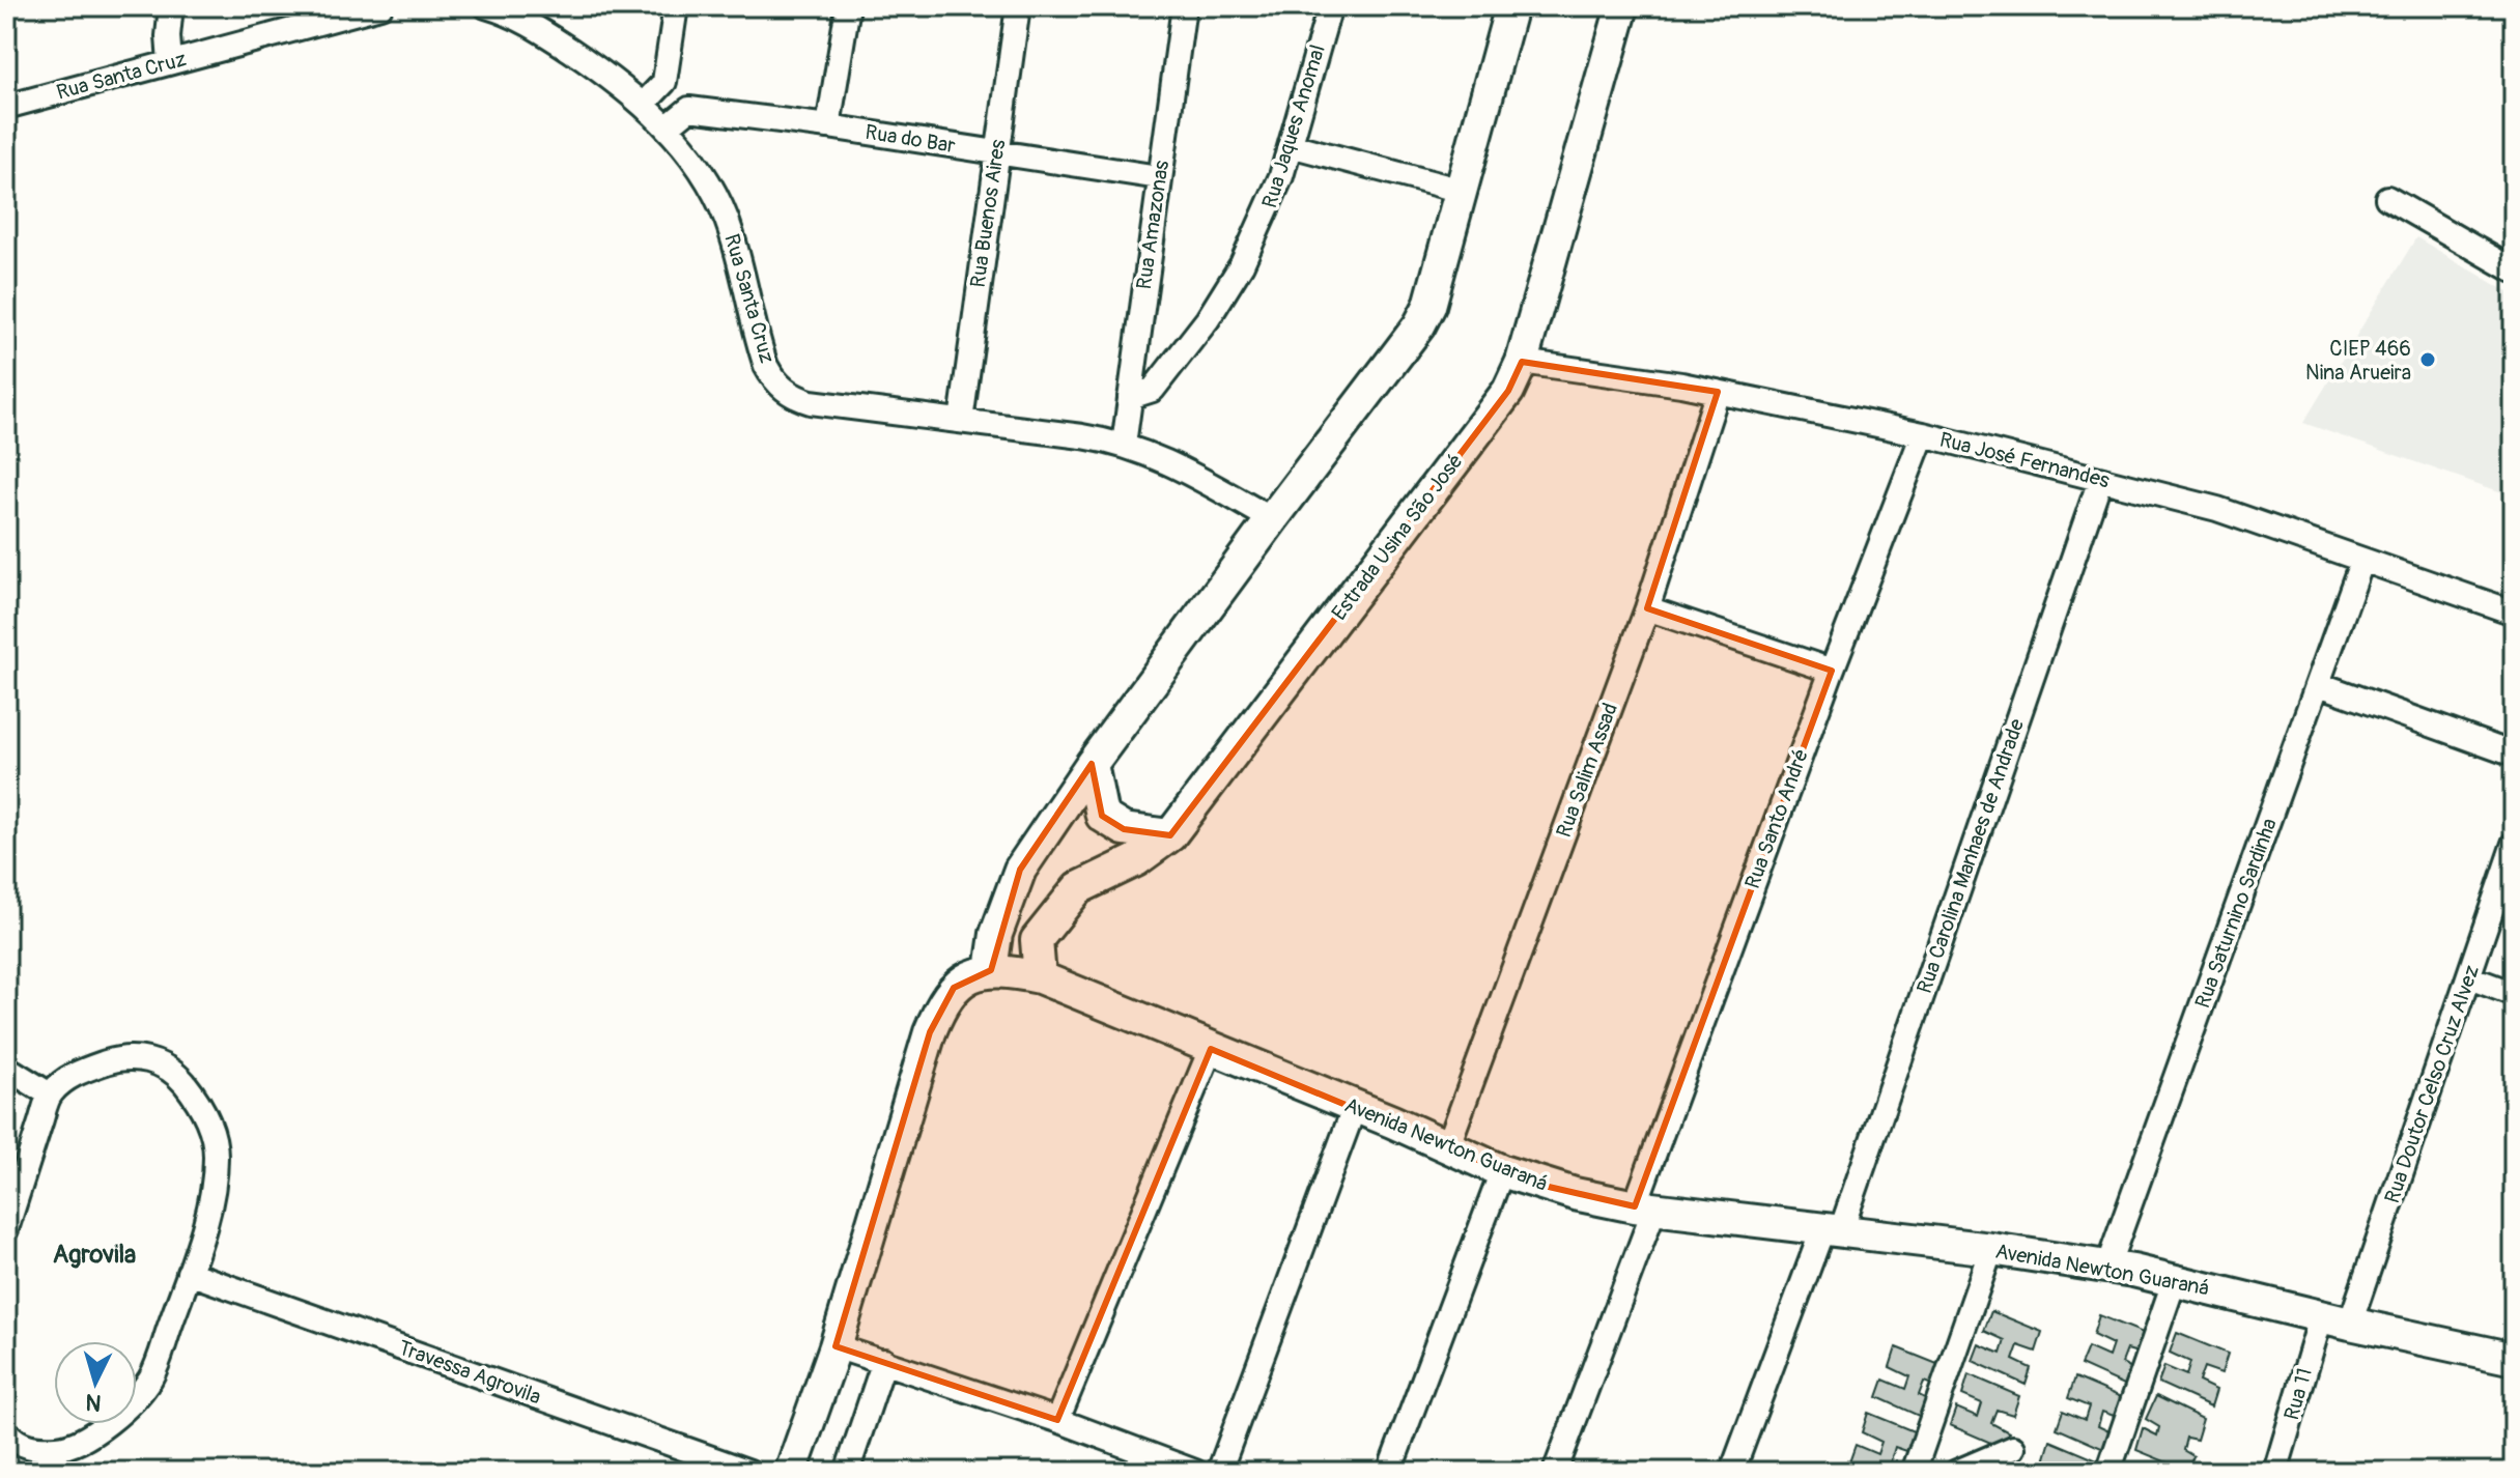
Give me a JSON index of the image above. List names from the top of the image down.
{
  "streets": {
    "main road": ["Estrada Usina São José", "Avenida Newton Guaraná"],
    "street": [
      "Rua Santa Cruz",
      "Rua Jaques Anomal",
      "Rua do Bar",
      "Rua Buenos Aires",
      "Rua Amazonas",
      "Rua José Fernandes",
      "Rua Salim Assad",
      "Rua Santo André",
      "Rua Carolina Manhaes de Andrade",
      "Rua Saturnino Sardinha",
      "Rua Doutor Celso Cruz Alvez",
      "Travessa Agrovila",
      "Rua 11"
    ]
  },
  "crossings": [
    ["Rua Santa Cruz", "Rua do Bar"],
    ["Rua Santa Cruz", "Rua Buenos Aires"],
    ["Rua Santa Cruz", "Rua Amazonas"],
    ["Rua Jaques Anomal", "Rua Amazonas"],
    ["Rua do Bar", "Rua Buenos Aires"],
    ["Rua do Bar", "Rua Amazonas"],
    ["Rua José Fernandes", "Estrada Usina São José"],
    ["Rua José Fernandes", "Rua Salim Assad"],
    ["Rua José Fernandes", "Rua Santo André"],
    ["Rua José Fernandes", "Rua Carolina Manhaes de Andrade"],
    ["Rua José Fernandes", "Rua Saturnino Sardinha"],
    ["Estrada Usina São José", "Avenida Newton Guaraná"],
    ["Rua Salim Assad", "Avenida Newton Guaraná"],
    ["Rua Santo André", "Avenida Newton Guaraná"],
    ["Rua Carolina Manhaes de Andrade", "Avenida Newton Guaraná"],
    ["Rua Saturnino Sardinha", "Avenida Newton Guaraná"],
    ["Rua Doutor Celso Cruz Alvez", "Avenida Newton Guaraná"],
    ["Rua Doutor Celso Cruz Alvez", "Rua 11"],
    ["Avenida Newton Guaraná", "Rua 11"]
  ],
  "districts": ["Agrovila"],
  "places": ["CIEP 466 Nina Arueira"],
  "north": "bottom"
}
